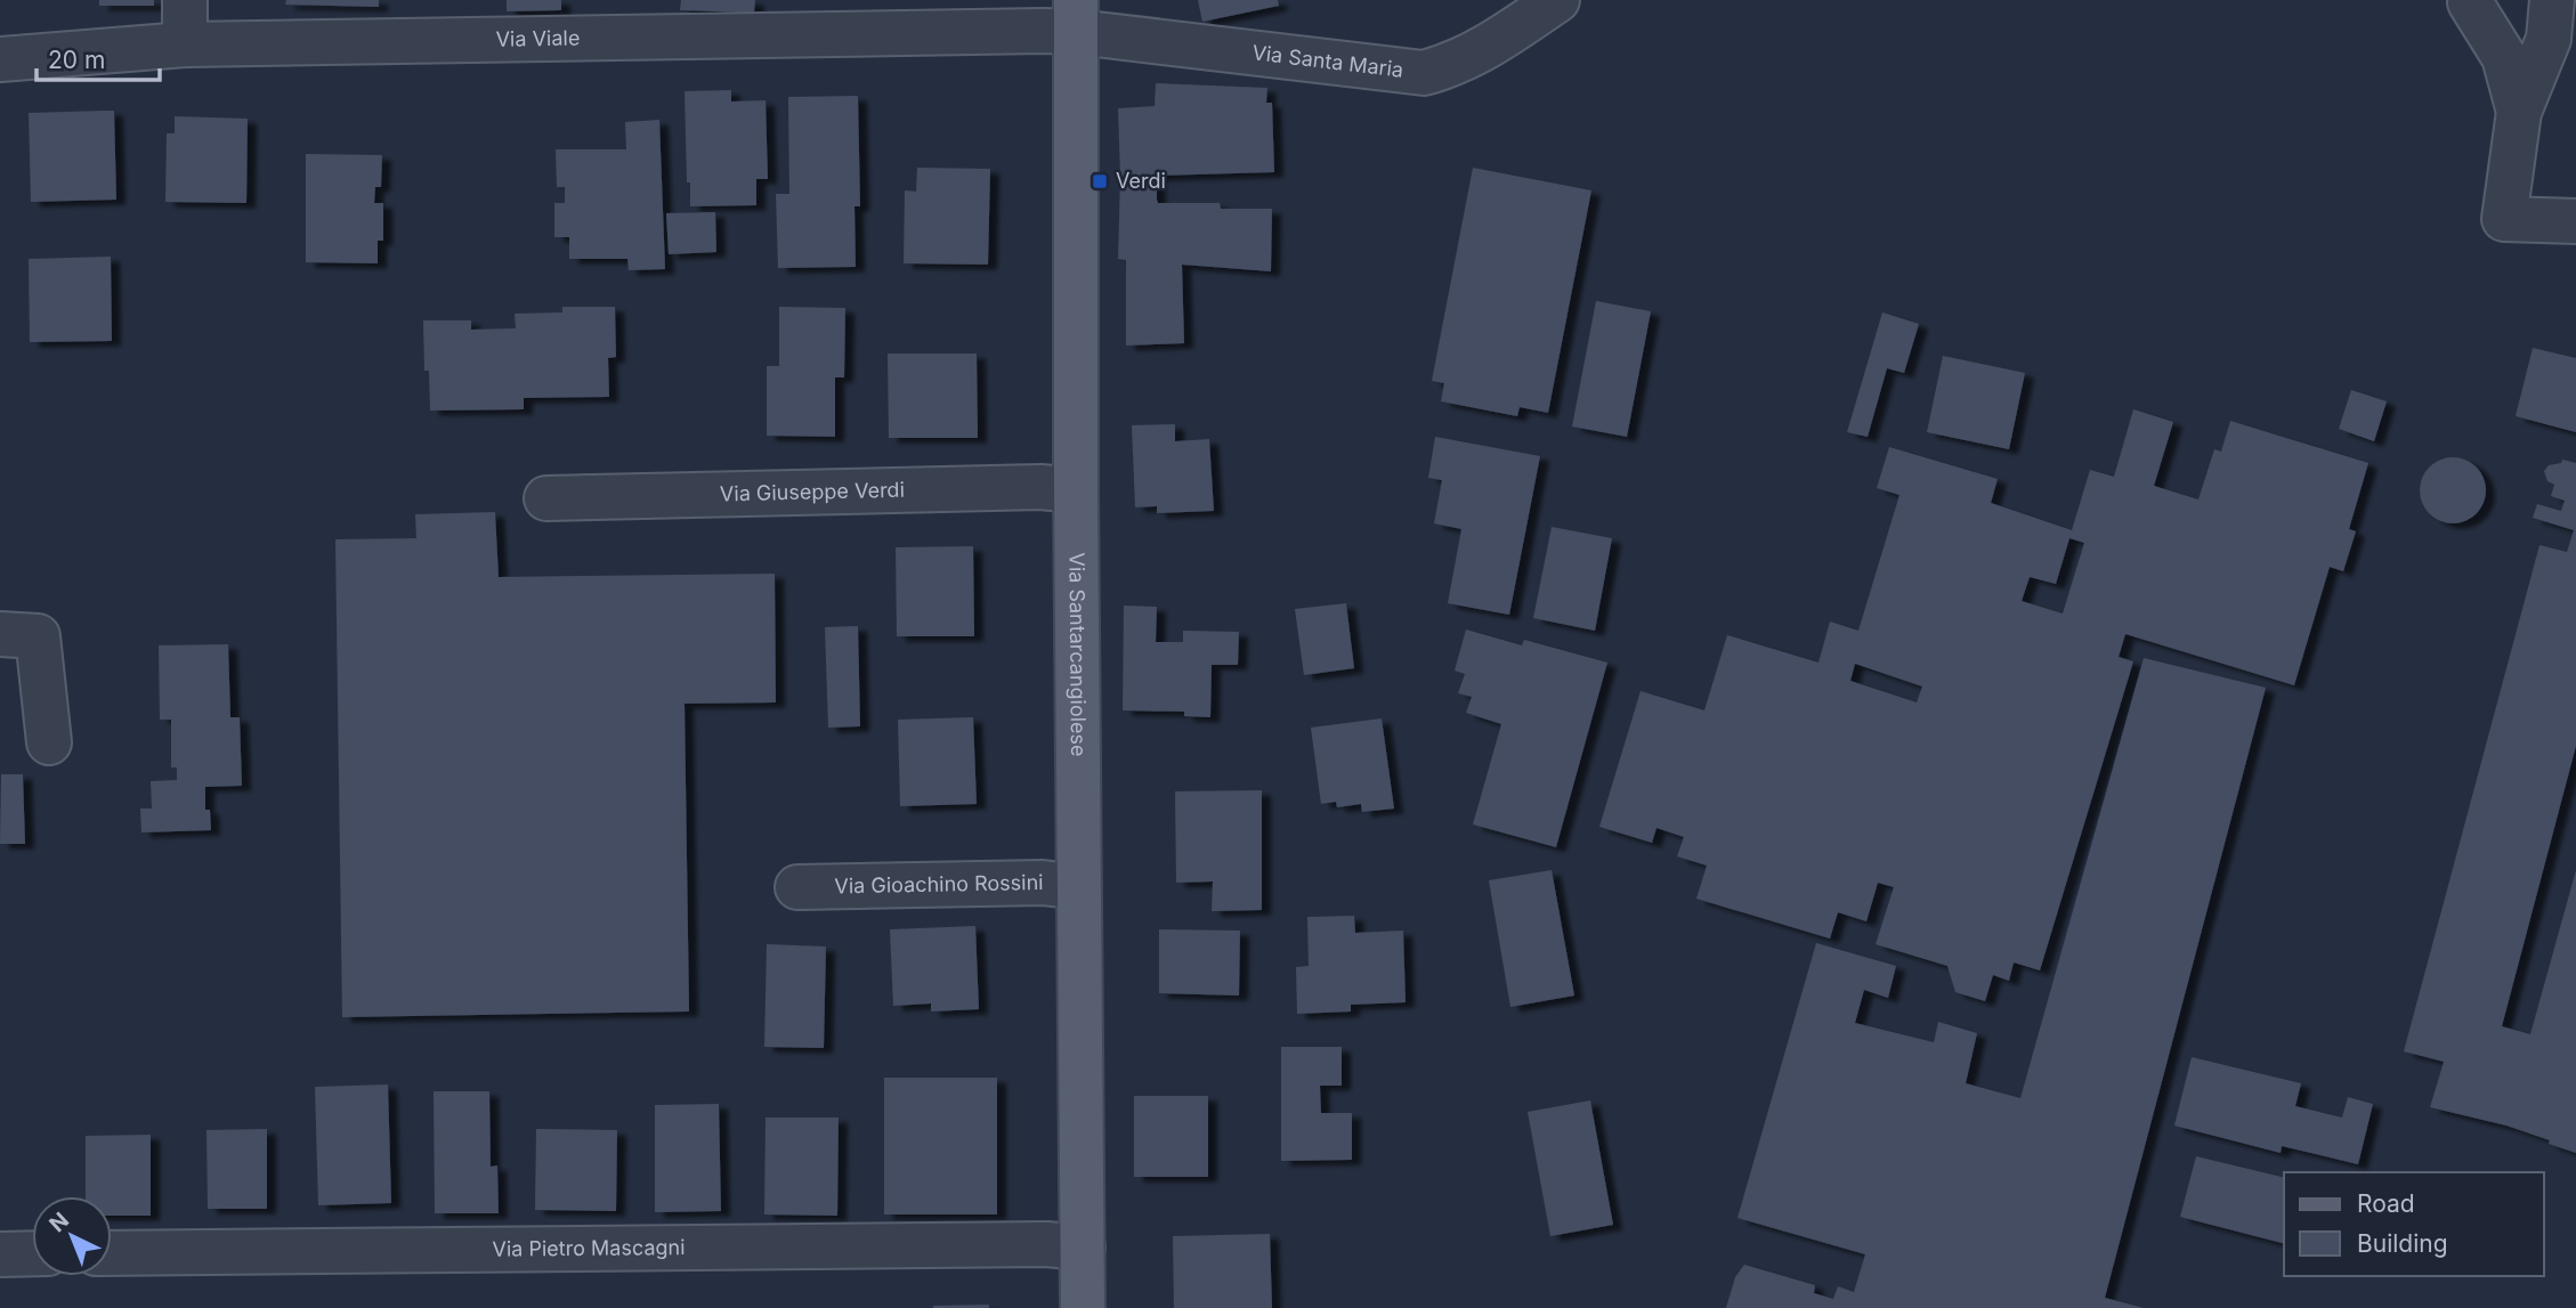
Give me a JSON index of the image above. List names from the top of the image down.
{
  "streets": {
    "main road": ["Via Santarcangiolese"],
    "street": [
      "Via Viale",
      "Via Santa Maria",
      "Via Giuseppe Verdi",
      "Via Gioachino Rossini",
      "Via Pietro Mascagni"
    ]
  },
  "crossings": [
    ["Via Viale", "Via Santa Maria"],
    ["Via Viale", "Via Santarcangiolese"],
    ["Via Santa Maria", "Via Santarcangiolese"],
    ["Via Giuseppe Verdi", "Via Santarcangiolese"],
    ["Via Santarcangiolese", "Via Gioachino Rossini"],
    ["Via Santarcangiolese", "Via Pietro Mascagni"]
  ],
  "places": {
    "transit": ["Verdi"]
  },
  "legend": ["Road", "Building"],
  "scale_bar": "20 m",
  "north": "top left"
}
